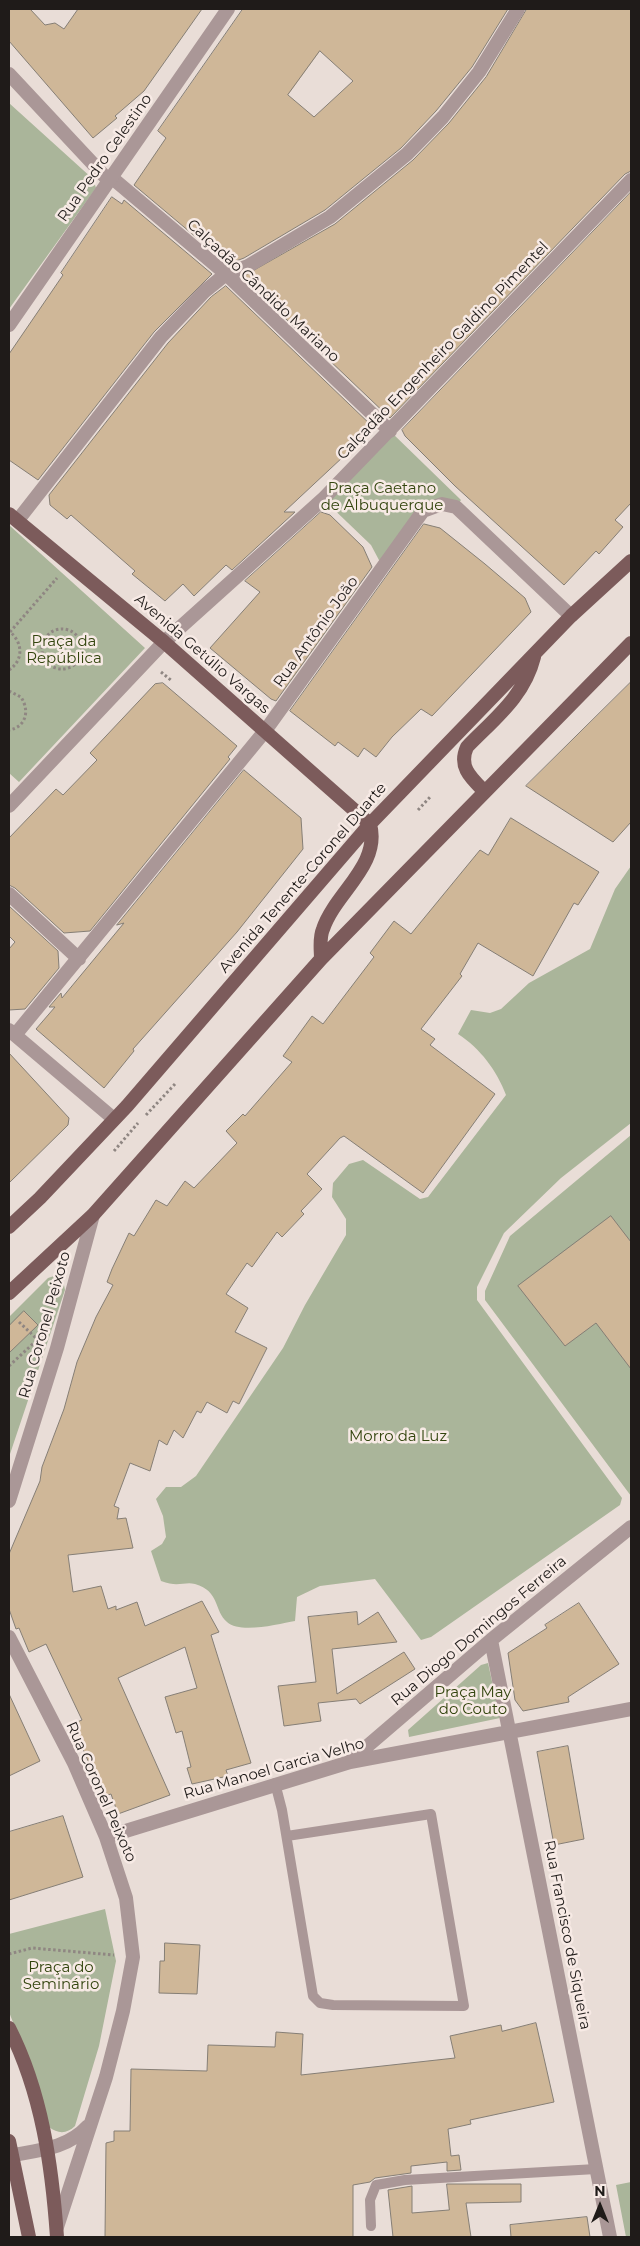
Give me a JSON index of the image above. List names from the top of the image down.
{
  "streets": {
    "main road": ["Avenida Getúlio Vargas", "Avenida Tenente-Coronel Duarte"],
    "street": [
      "Rua Pedro Celestino",
      "Calçadão Cândido Mariano",
      "Calçadão Engenheiro Galdino Pimentel",
      "Rua Antônio João",
      "Rua Coronel Peixoto",
      "Rua Diogo Domingos Ferreira",
      "Rua Manoel Garcia Velho",
      "Rua Francisco de Siqueira"
    ]
  },
  "crossings": [
    ["Rua Pedro Celestino", "Calçadão Cândido Mariano"],
    ["Calçadão Cândido Mariano", "Calçadão Engenheiro Galdino Pimentel"],
    ["Calçadão Engenheiro Galdino Pimentel", "Avenida Getúlio Vargas"],
    ["Rua Antônio João", "Avenida Getúlio Vargas"],
    ["Rua Antônio João", "Avenida Tenente-Coronel Duarte"],
    ["Avenida Getúlio Vargas", "Avenida Tenente-Coronel Duarte"],
    ["Rua Coronel Peixoto", "Rua Manoel Garcia Velho"],
    ["Rua Diogo Domingos Ferreira", "Rua Manoel Garcia Velho"],
    ["Rua Diogo Domingos Ferreira", "Rua Francisco de Siqueira"],
    ["Rua Manoel Garcia Velho", "Rua Francisco de Siqueira"]
  ],
  "parks": [
    "Praça Caetano de Albuquerque",
    "Praça da República",
    "Morro da Luz",
    "Praça May do Couto",
    "Praça do Seminário"
  ],
  "north": "top"
}
